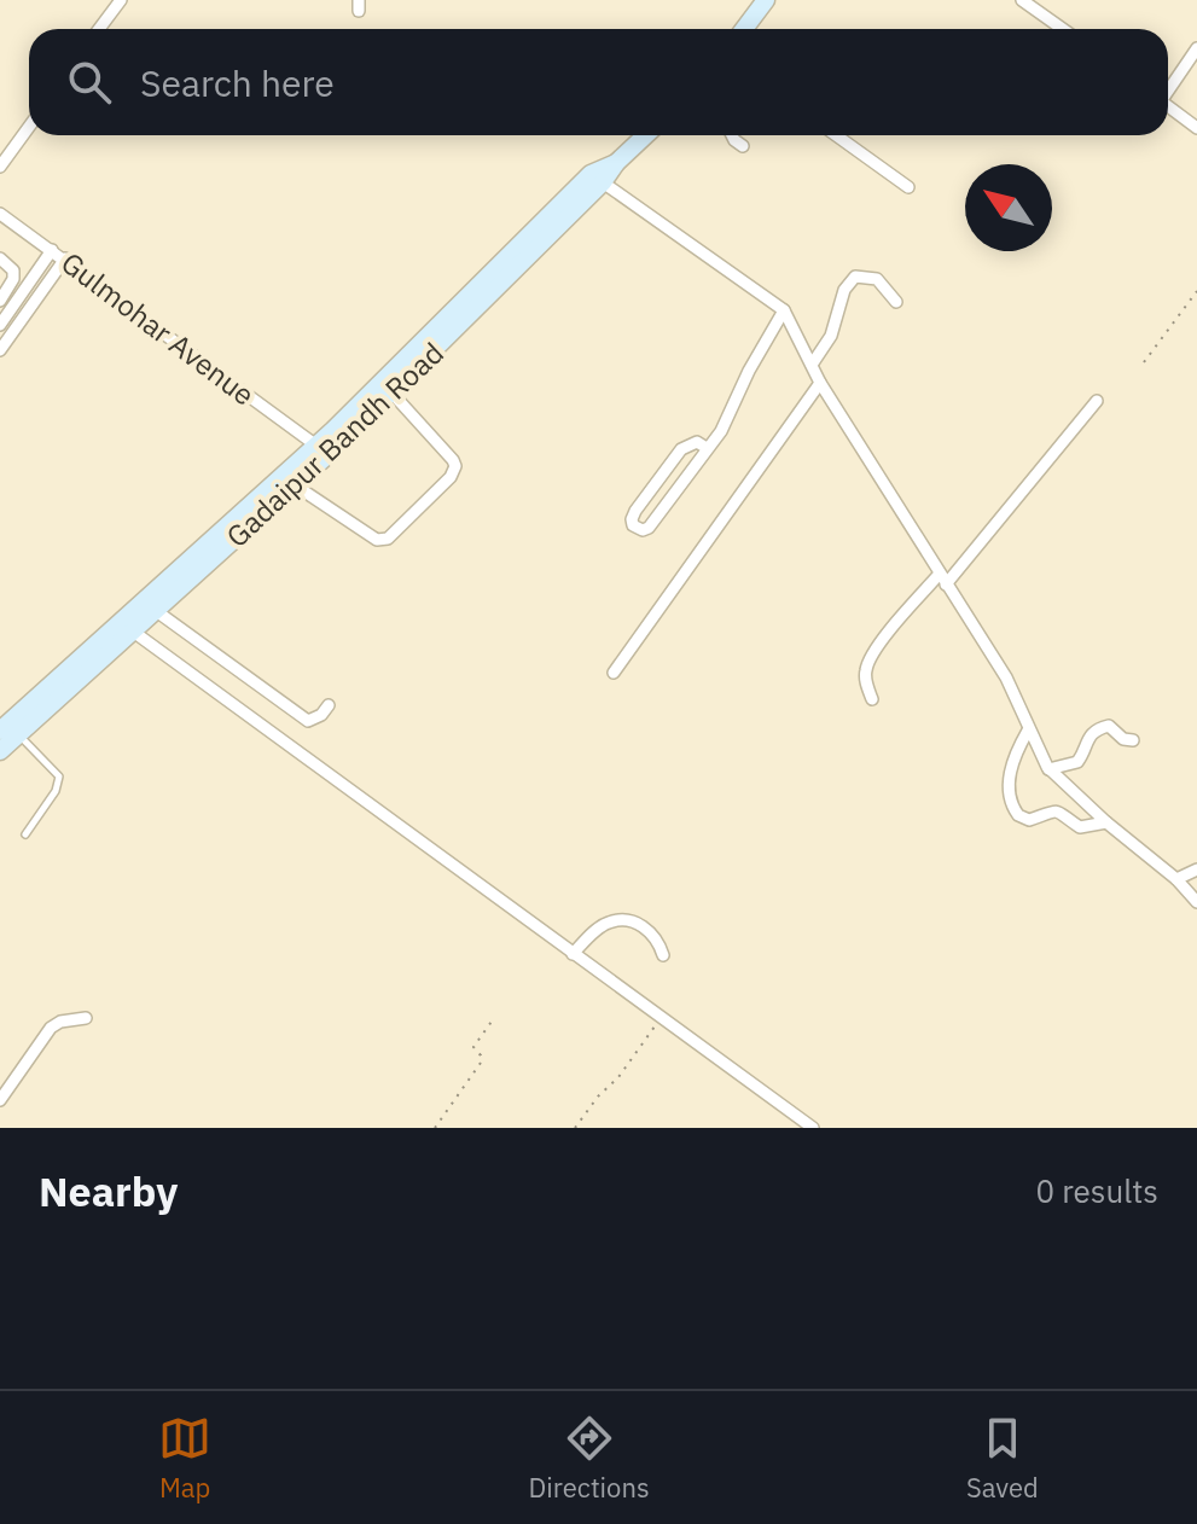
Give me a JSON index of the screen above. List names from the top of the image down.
{
  "streets": {
    "street": ["Gulmohar Avenue", "Gadaipur Bandh Road"]
  },
  "north": "top left",
  "page": {
    "search": "Search here",
    "heading": ["Nearby", "0 results"],
    "nav": ["Map", "Directions", "Saved"]
  }
}
